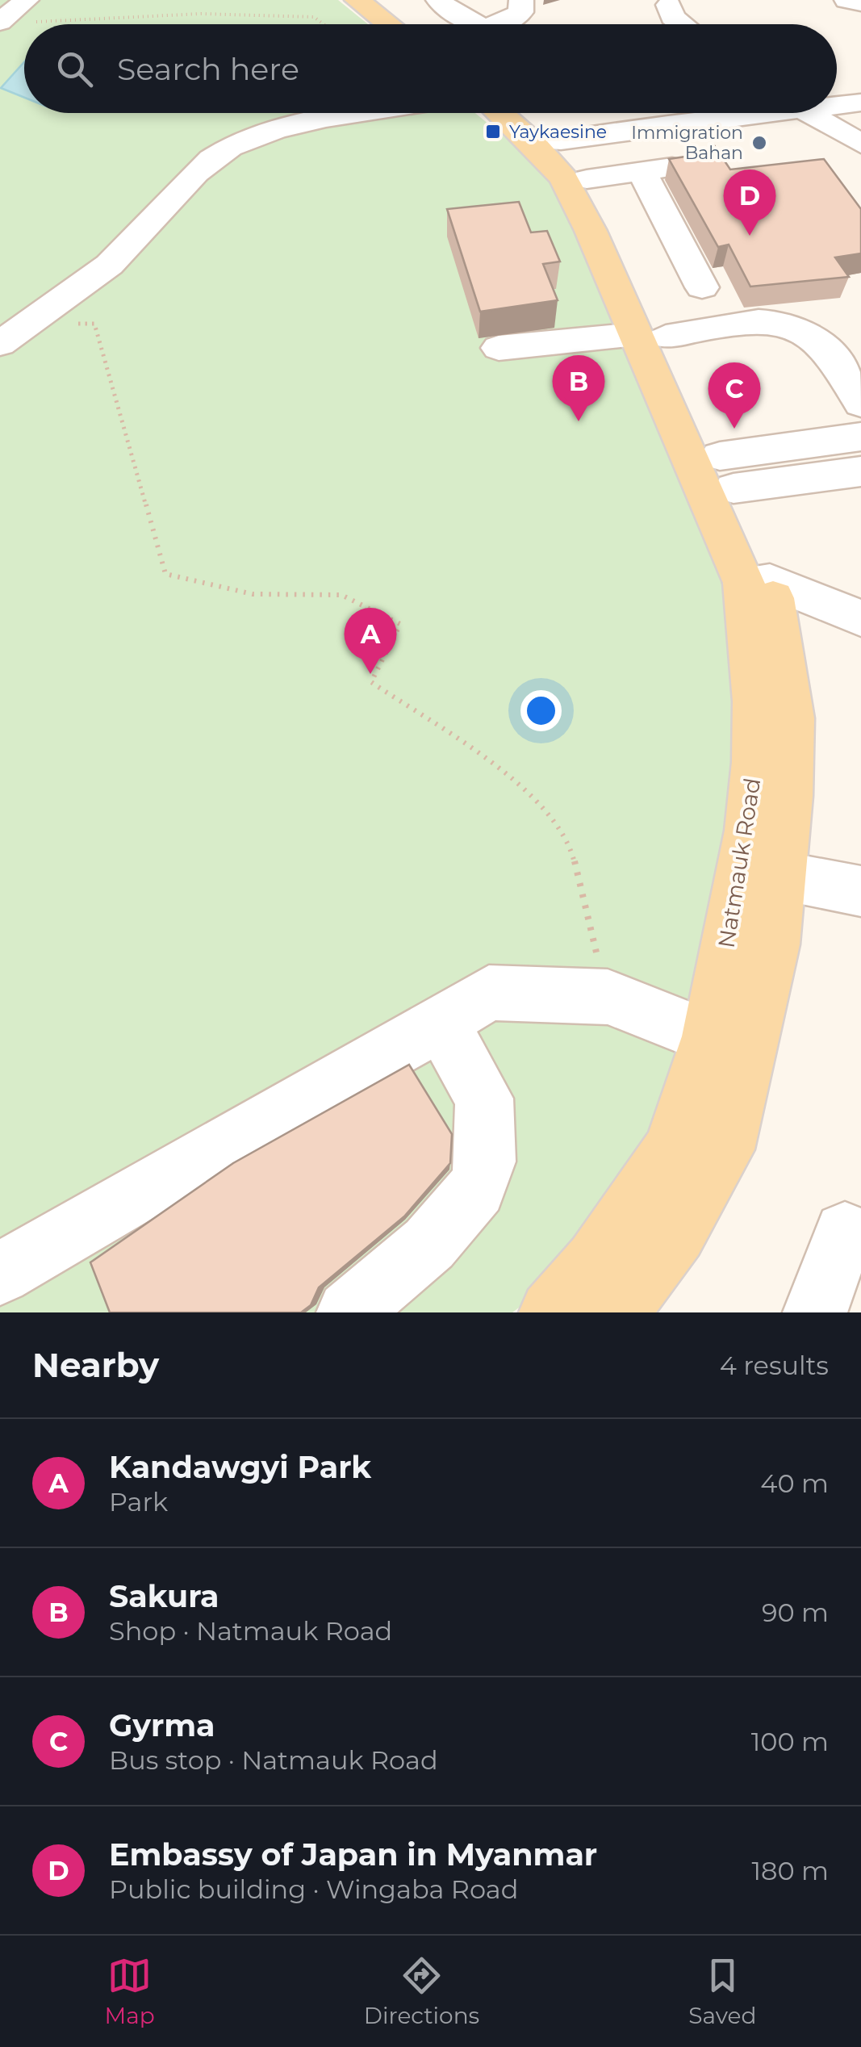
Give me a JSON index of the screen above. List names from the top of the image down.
{
  "streets": {
    "main road": ["Natmauk Road"]
  },
  "places": {
    "transit": ["Yaykaesine"],
    "other": ["Immigration Bahan"]
  },
  "page": {
    "search": "Search here",
    "pins": [
      "D",
      "B",
      "C",
      "A"
    ],
    "heading": ["Nearby", "4 results"],
    "list": [
      {
        "mark": "A",
        "name": "Kandawgyi Park",
        "note": "Park",
        "value": "40 m"
      },
      {
        "mark": "B",
        "name": "Sakura",
        "note": "Shop · Natmauk Road",
        "value": "90 m"
      },
      {
        "mark": "C",
        "name": "Gyrma",
        "note": "Bus stop · Natmauk Road",
        "value": "100 m"
      },
      {
        "mark": "D",
        "name": "Embassy of Japan in Myanmar",
        "note": "Public building · Wingaba Road",
        "value": "180 m"
      }
    ],
    "nav": ["Map", "Directions", "Saved"]
  }
}
